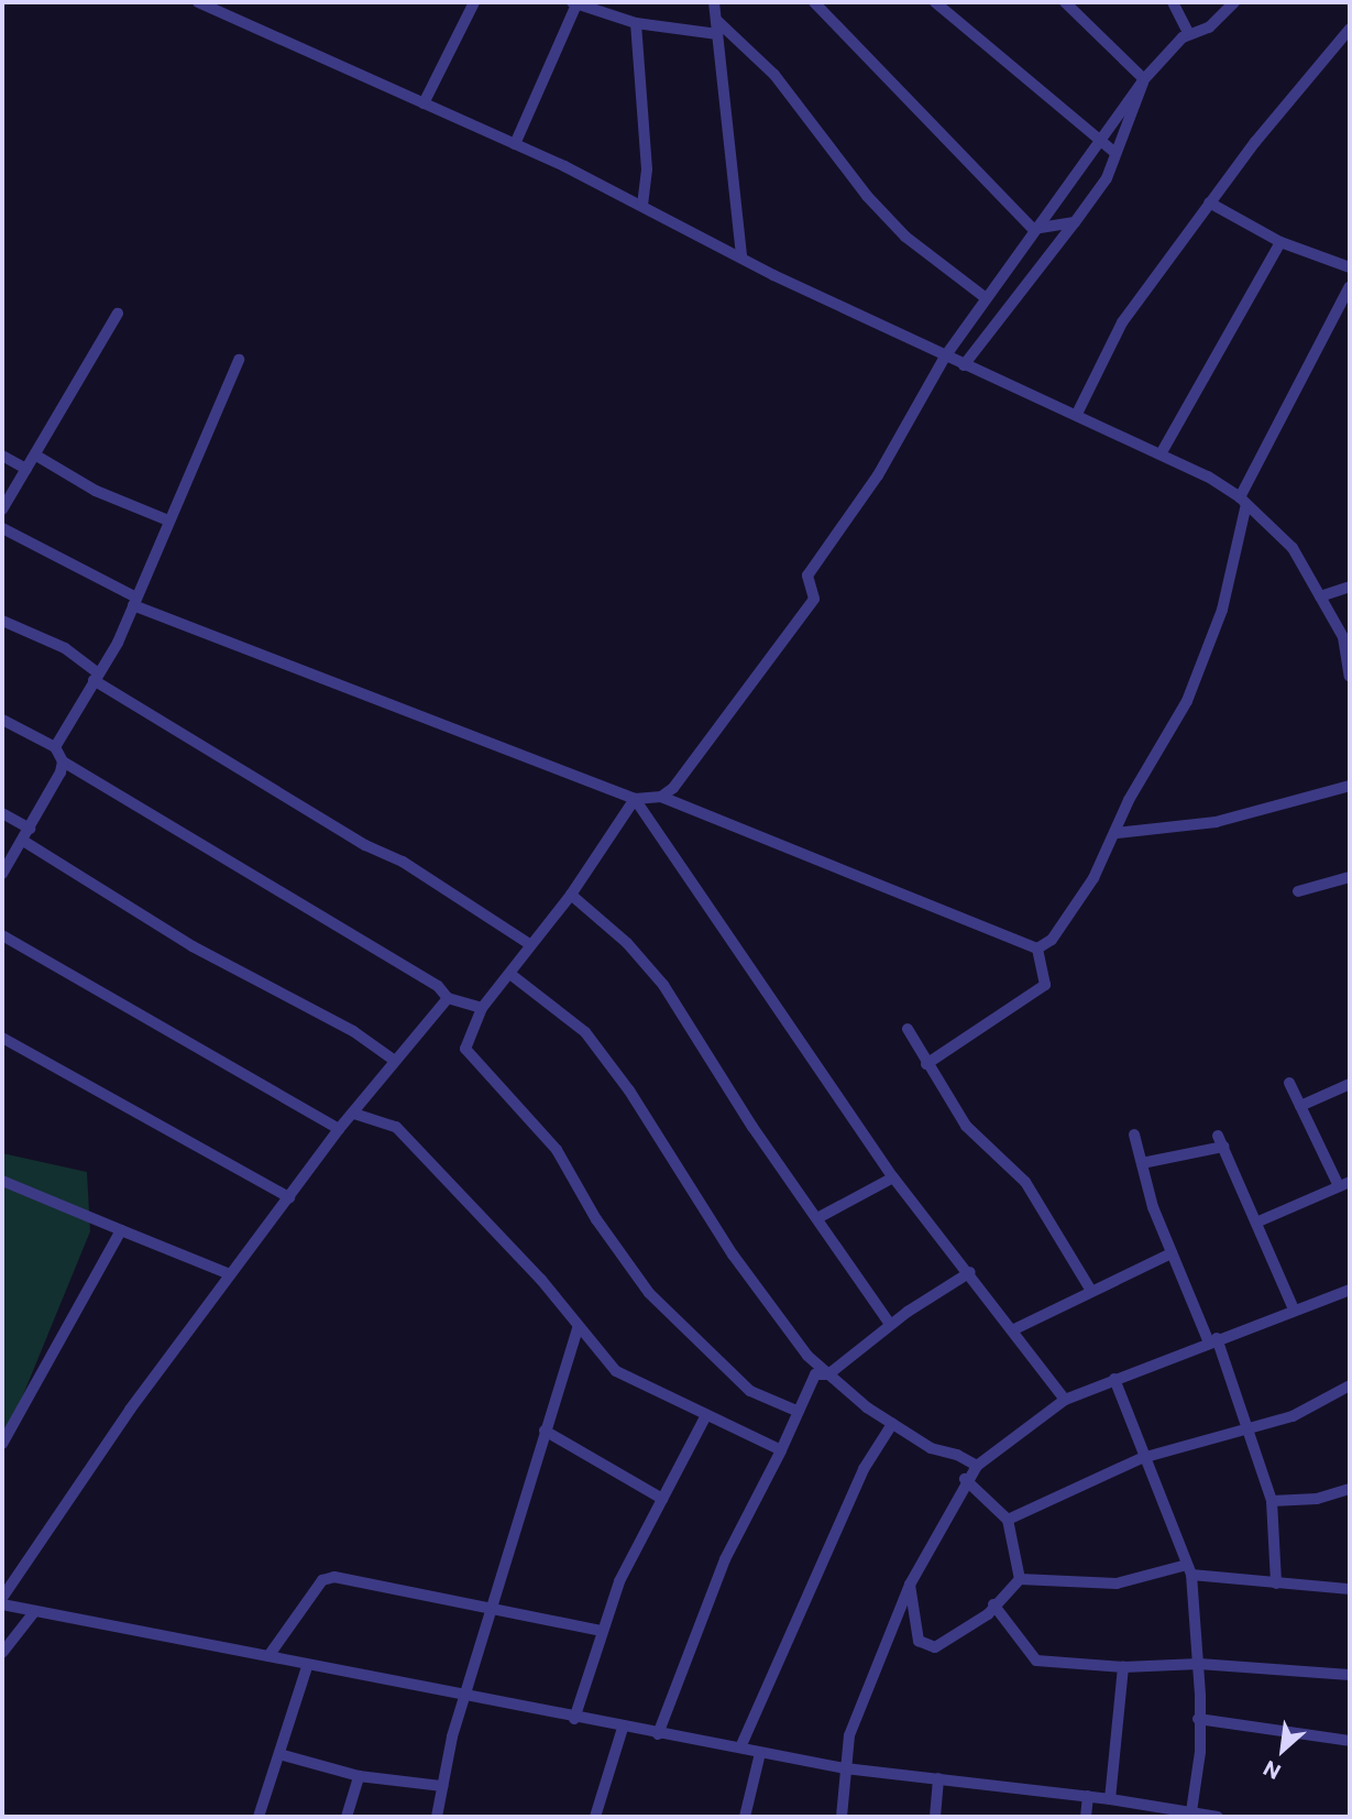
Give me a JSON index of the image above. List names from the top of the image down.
{
  "north": "bottom left"
}
